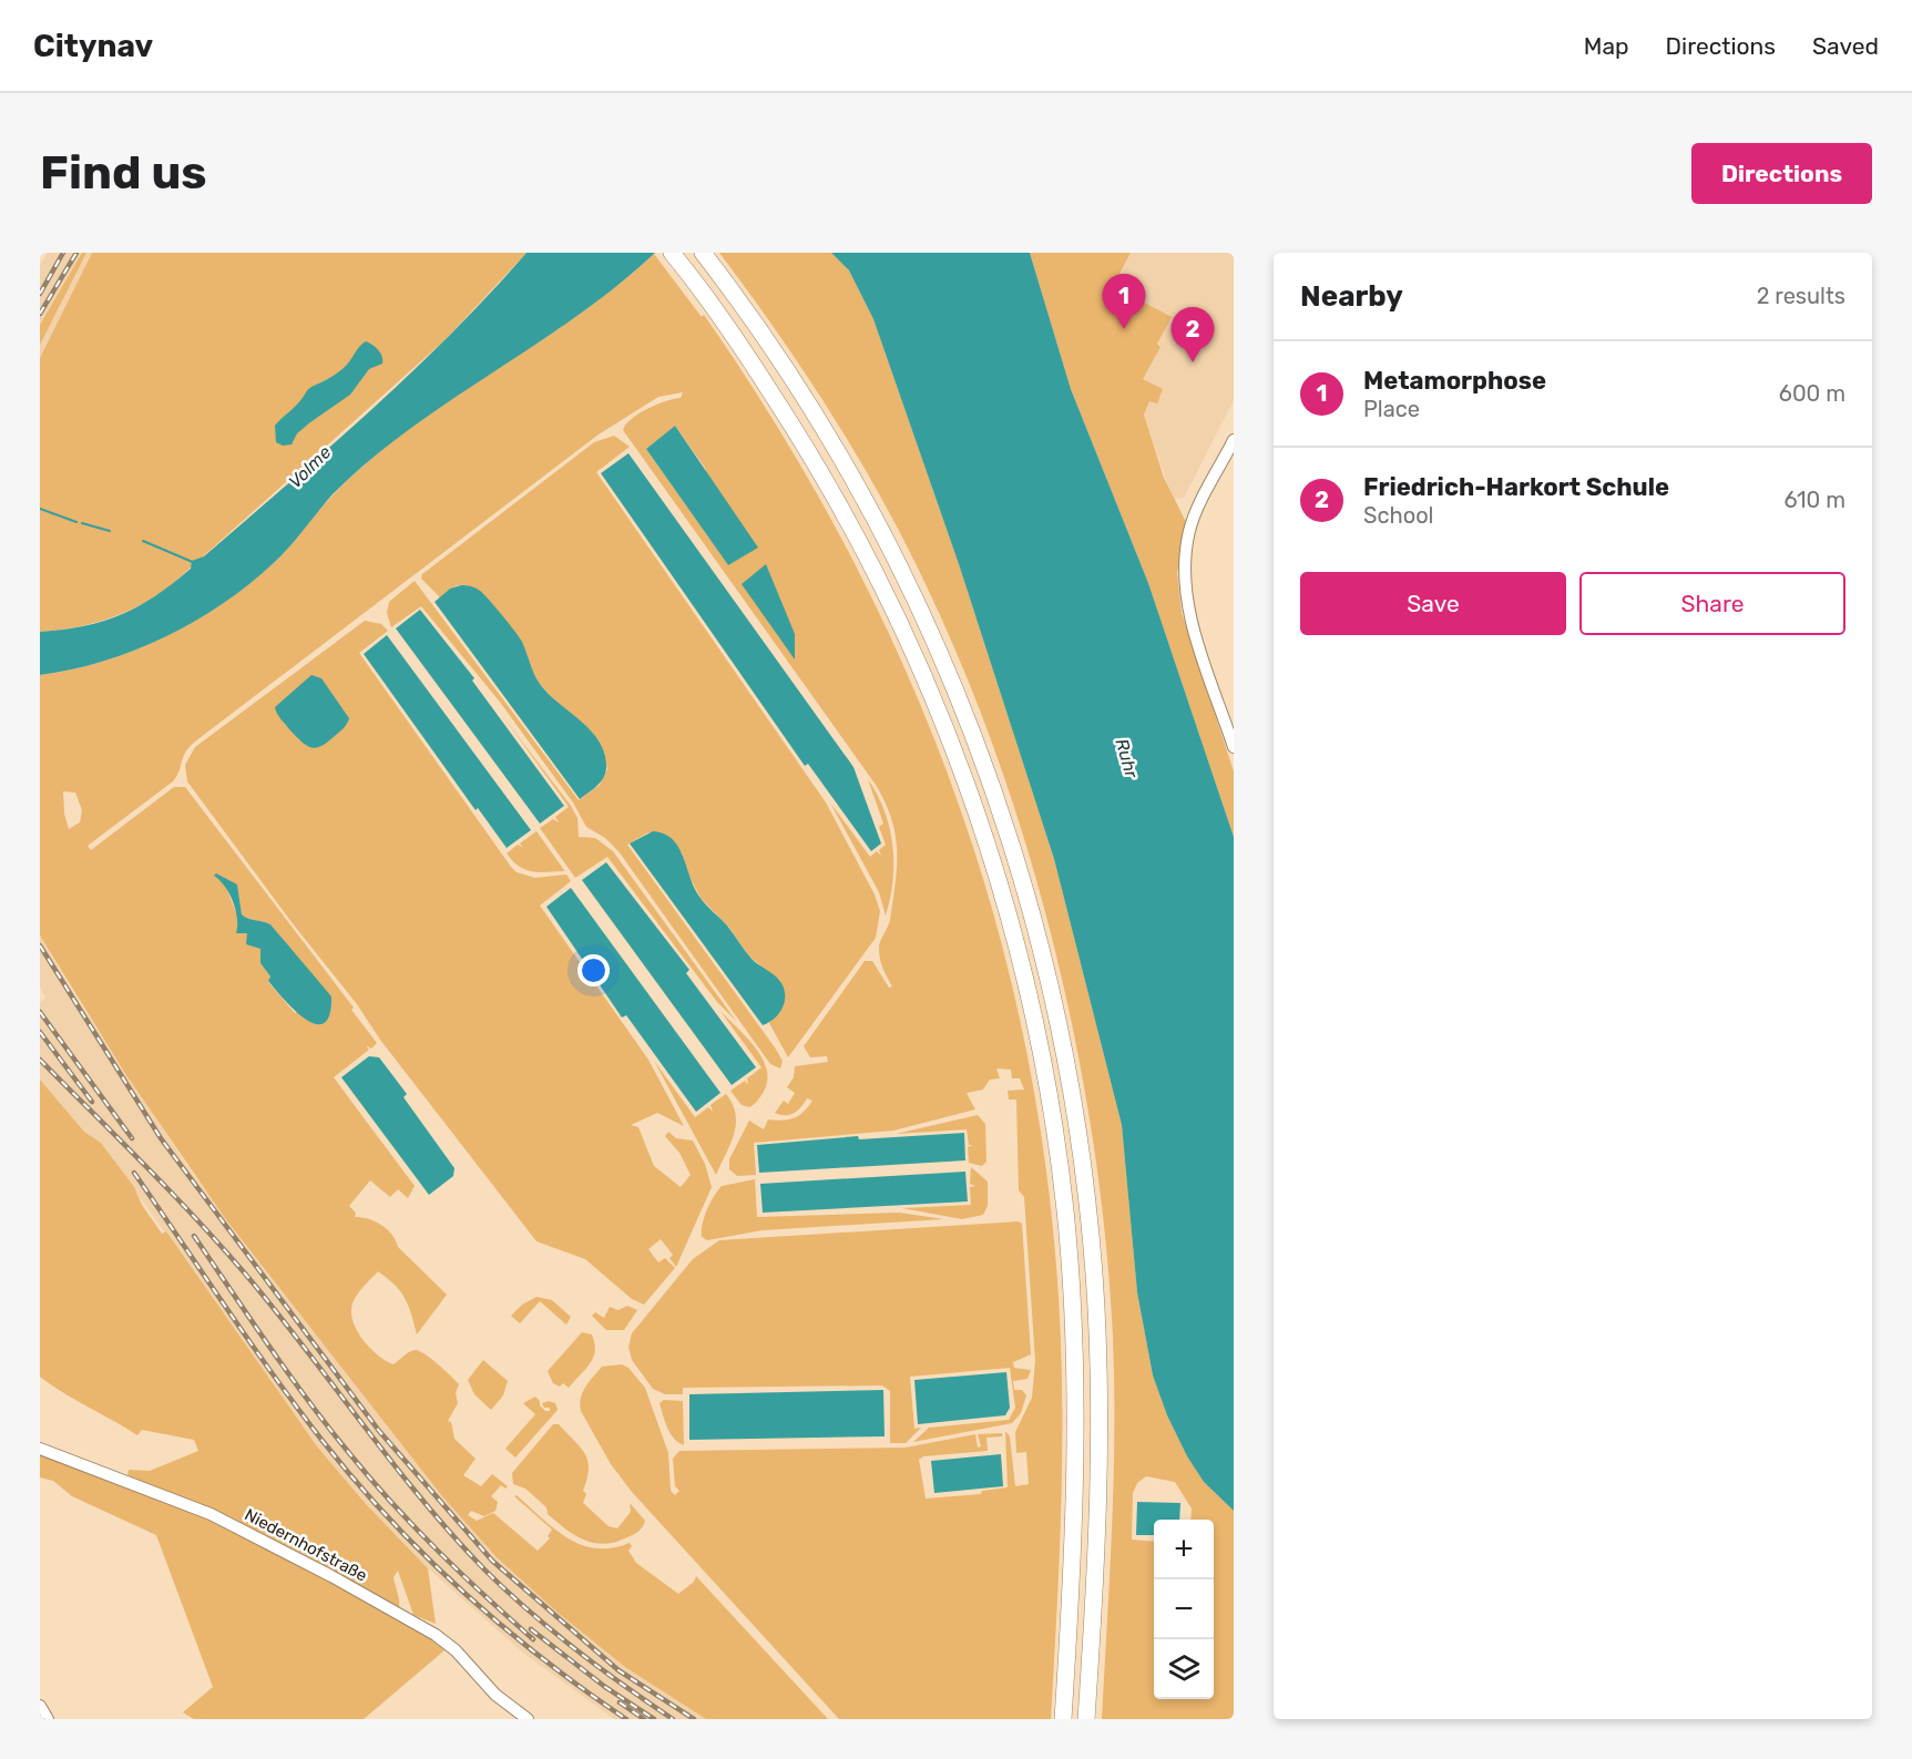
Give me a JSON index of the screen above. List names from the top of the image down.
{
  "streets": {
    "street": ["Niedernhofstraße"]
  },
  "water": ["Volme", "Ruhr"],
  "page": {
    "header": "Citynav",
    "nav": ["Map", "Directions", "Saved"],
    "buttons": [
      "Directions",
      ["Save", "Share"]
    ],
    "title": "Find us",
    "heading": ["Nearby", "2 results"],
    "pins": ["1", "2"],
    "list": [
      {
        "mark": "1",
        "name": "Metamorphose",
        "note": "Place",
        "value": "600 m"
      },
      {
        "mark": "2",
        "name": "Friedrich-Harkort Schule",
        "note": "School",
        "value": "610 m"
      }
    ],
    "map_buttons": ["+", "−"]
  }
}
